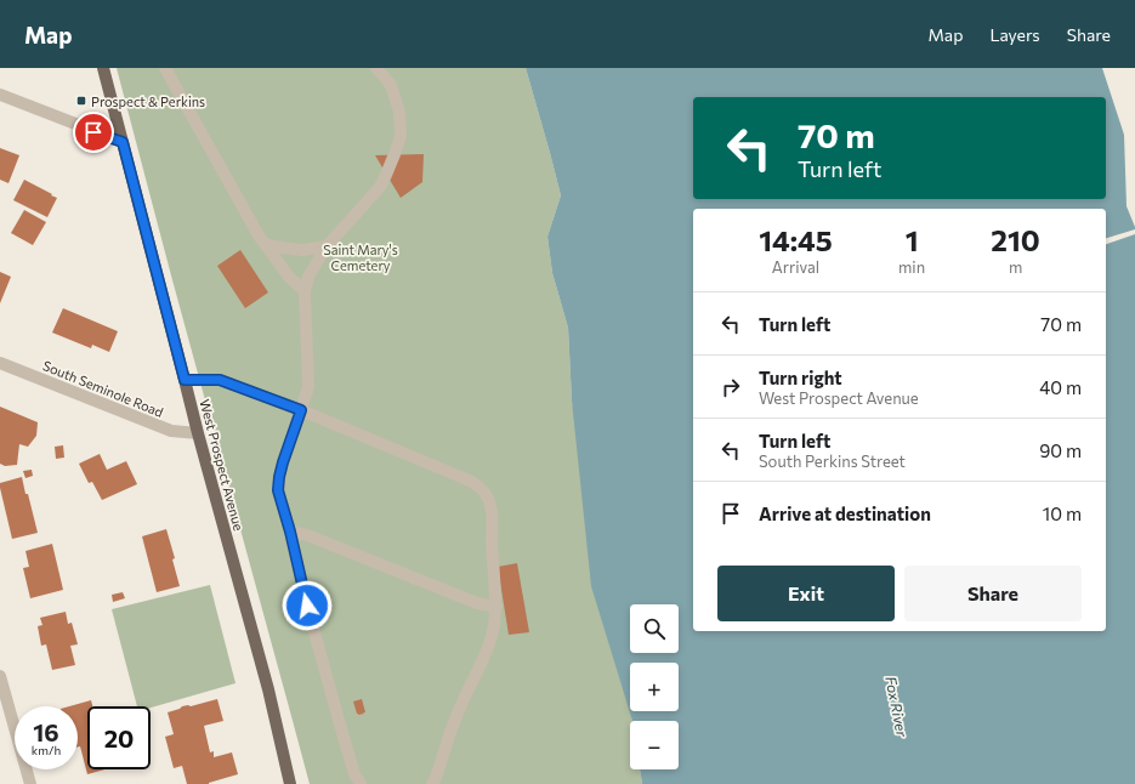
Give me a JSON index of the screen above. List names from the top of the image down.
{
  "streets": {
    "main road": ["West Prospect Avenue"],
    "street": ["South Seminole Road"]
  },
  "crossings": [
    ["South Seminole Road", "West Prospect Avenue"]
  ],
  "water": ["Fox River"],
  "parks": ["Saint Mary's Cemetery"],
  "places": {
    "transit": ["Prospect & Perkins"]
  },
  "page": {
    "header": "Map",
    "nav": ["Map", "Layers", "Share"],
    "turn": ["70 m", "Turn left"],
    "eta": [
      "14:45",
      "Arrival",
      "1",
      "min",
      "210",
      "m"
    ],
    "list": [
      {
        "name": "Turn left",
        "value": "70 m"
      },
      {
        "name": "Turn right",
        "note": "West Prospect Avenue",
        "value": "40 m"
      },
      {
        "name": "Turn left",
        "note": "South Perkins Street",
        "value": "90 m"
      },
      {
        "name": "Arrive at destination",
        "value": "10 m"
      }
    ],
    "buttons": ["Exit", "Share"],
    "map_buttons": ["+", "−"],
    "speed": "16 km/h",
    "limit": "20"
  }
}
